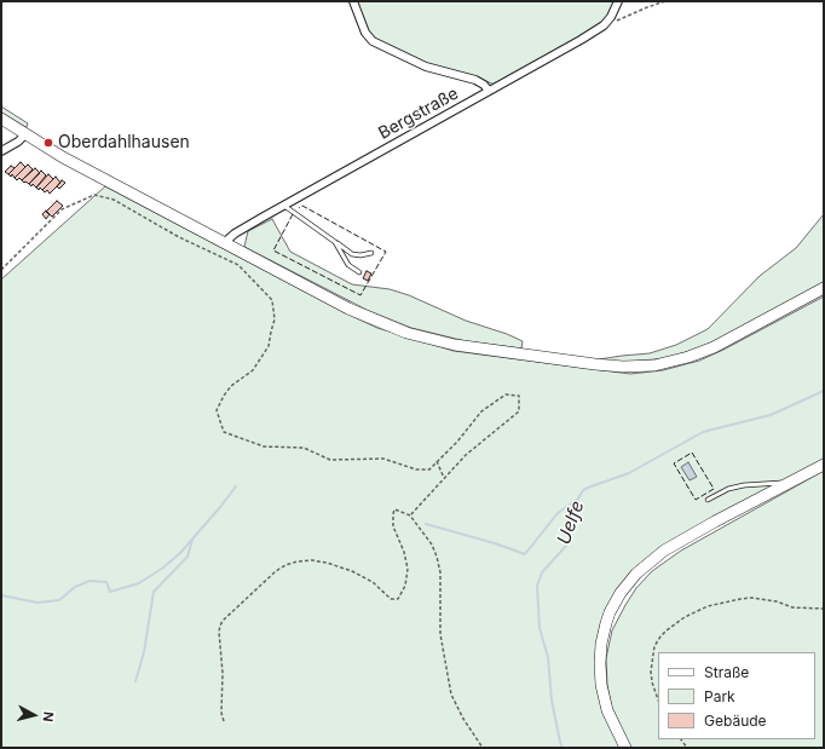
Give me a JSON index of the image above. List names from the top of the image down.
{
  "streets": {
    "street": ["Bergstraße"]
  },
  "water": ["Uelfe"],
  "places": ["Oberdahlhausen"],
  "legend": ["Straße", "Park", "Gebäude"],
  "north": "right"
}
